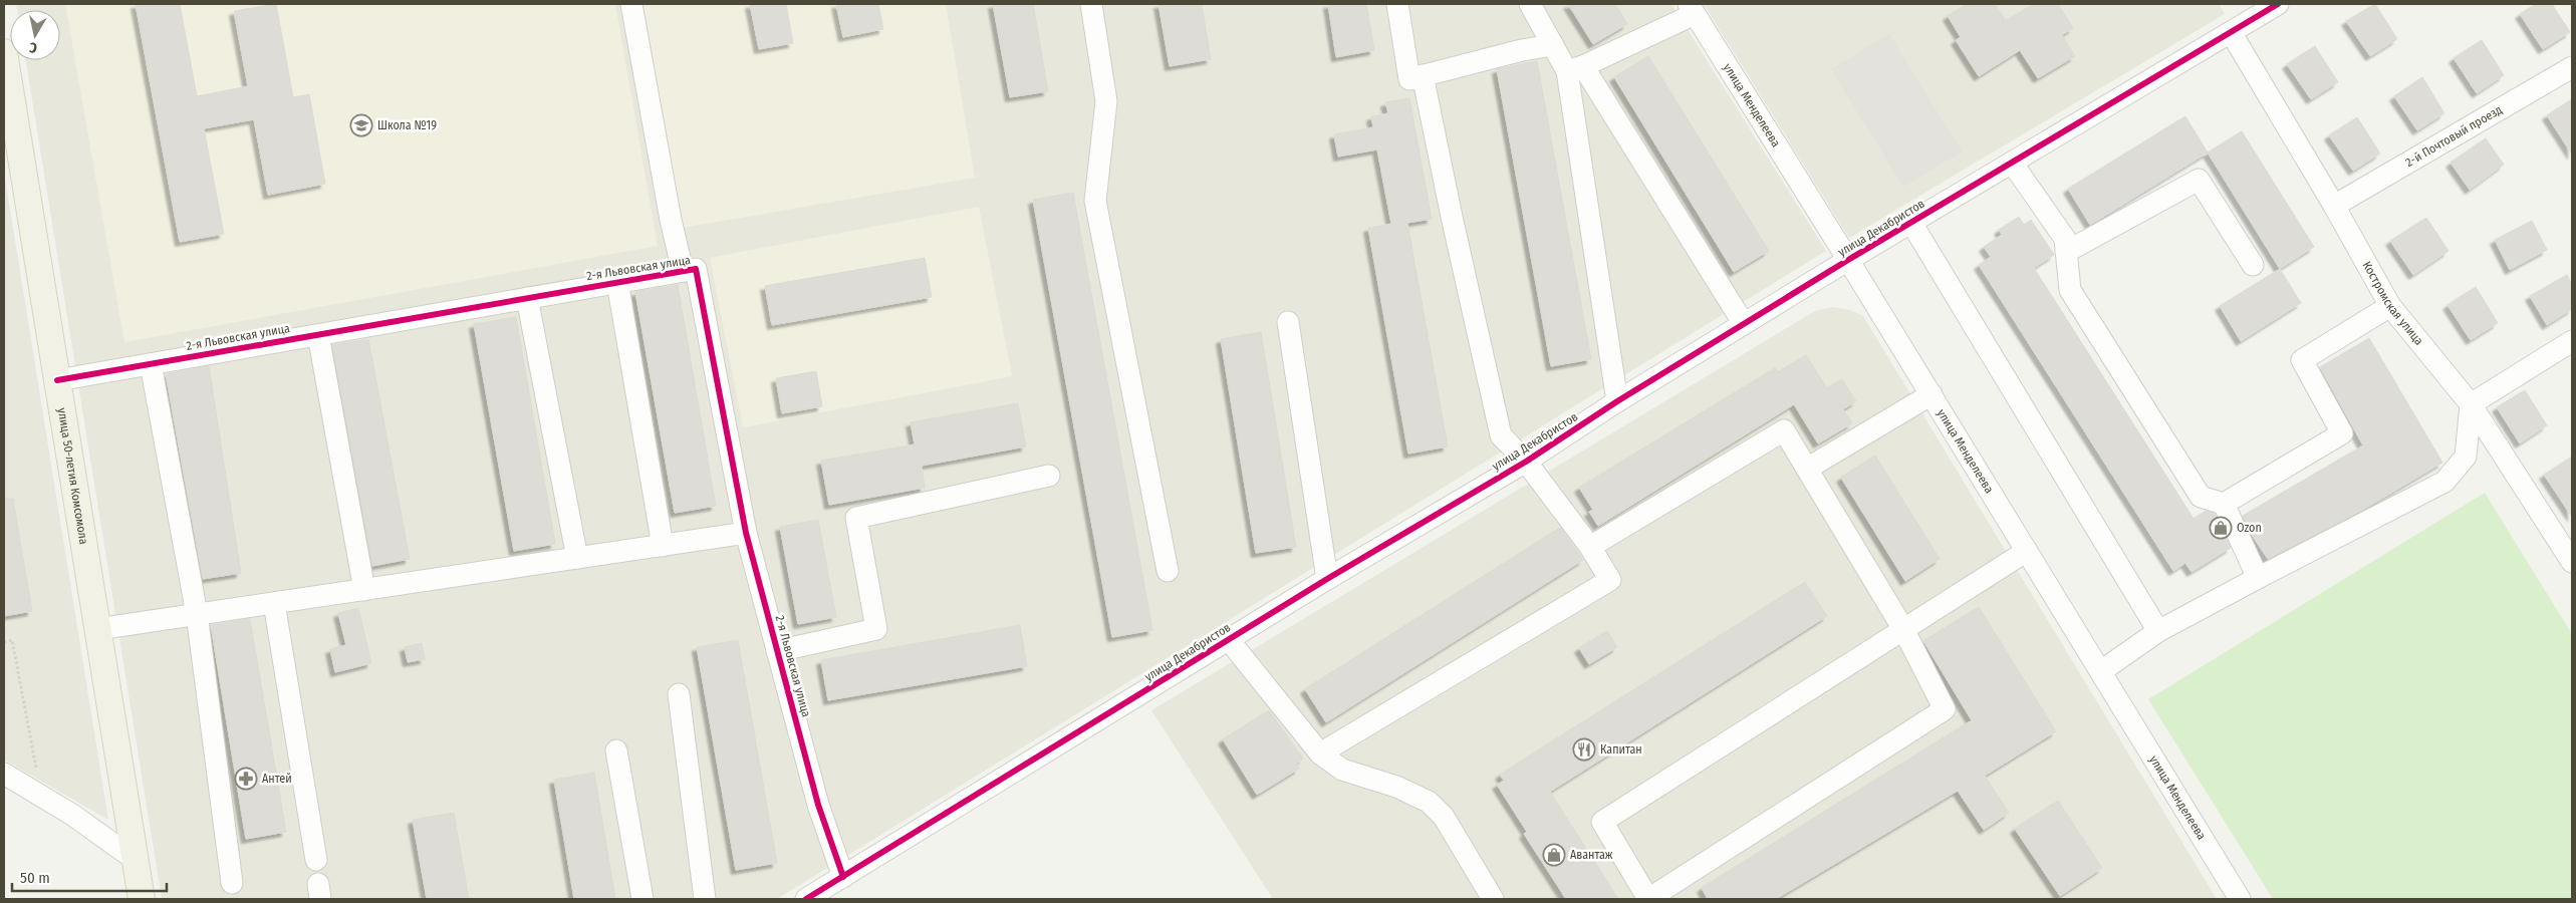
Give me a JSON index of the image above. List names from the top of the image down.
{
  "streets": {
    "main road": ["улица 50-летия Комсомола"],
    "street": [
      "улица Менделеева",
      "2-й Почтовый проезд",
      "улица Декабристов",
      "2-я Львовская улица",
      "Костромская улица"
    ]
  },
  "crossings": [
    ["улица Менделеева", "улица Декабристов"],
    ["2-й Почтовый проезд", "Костромская улица"],
    ["улица Декабристов", "2-я Львовская улица"],
    ["улица Декабристов", "Костромская улица"],
    ["2-я Львовская улица", "улица 50-летия Комсомола"]
  ],
  "places": {
    "school or university": ["Школа №19"],
    "shop": ["Ozon", "Авантаж"],
    "restaurant": ["Капитан"],
    "pharmacy": ["Антей"]
  },
  "scale_bar": "50 m",
  "north": "bottom"
}
